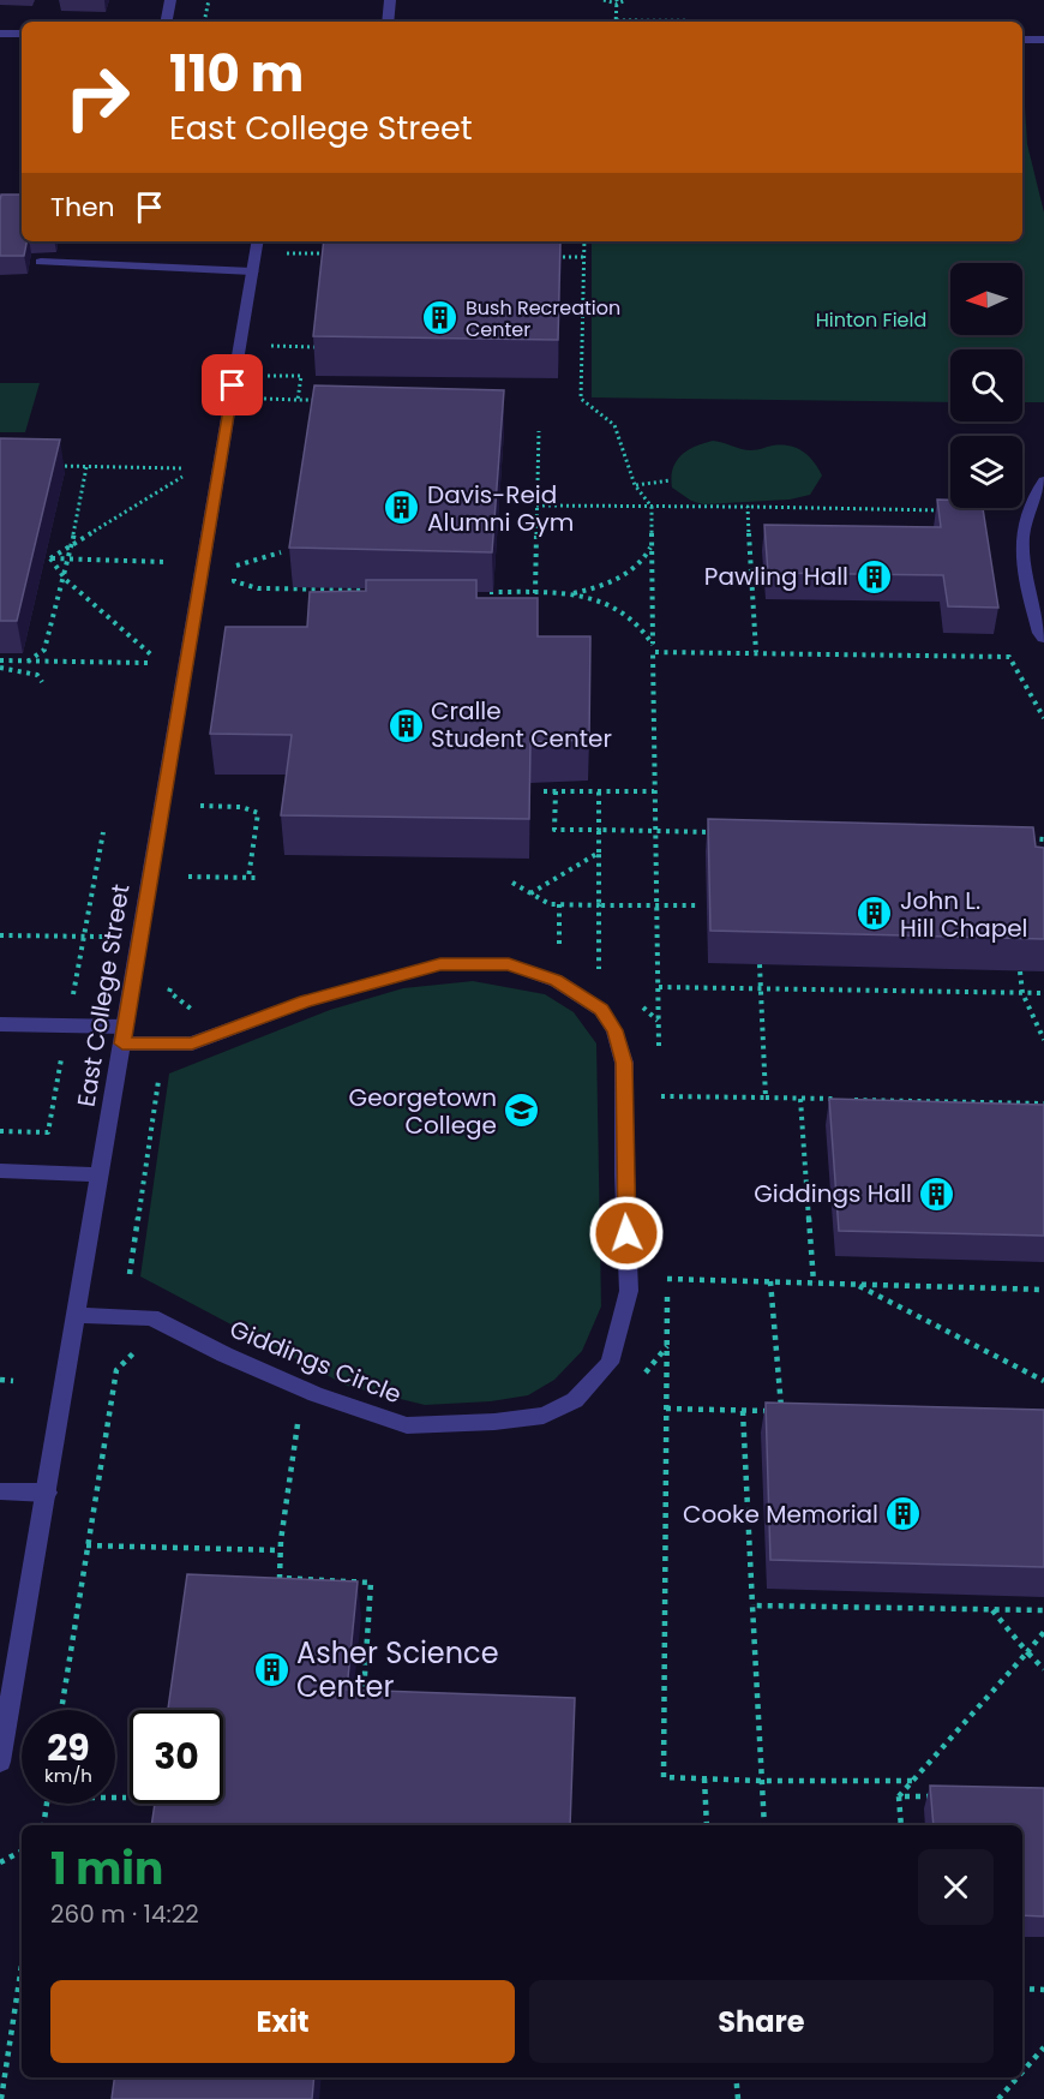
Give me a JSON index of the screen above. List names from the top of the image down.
{
  "streets": {
    "street": ["East College Street", "Giddings Circle"]
  },
  "crossings": [
    ["East College Street", "Giddings Circle"]
  ],
  "parks": ["Hinton Field"],
  "places": {
    "building": [
      "Bush Recreation Center",
      "Davis-Reid Alumni Gym",
      "Pawling Hall",
      "Cralle Student Center",
      "John L. Hill Chapel",
      "Giddings Hall",
      "Cooke Memorial",
      "Asher Science Center"
    ],
    "school or university": ["Georgetown College"]
  },
  "north": "left",
  "page": {
    "turn": ["110 m", "East College Street"],
    "then": "Then",
    "speed": "29 km/h",
    "limit": "30",
    "heading": ["1 min", "260 m · 14:22"],
    "buttons": ["Exit", "Share"]
  }
}
